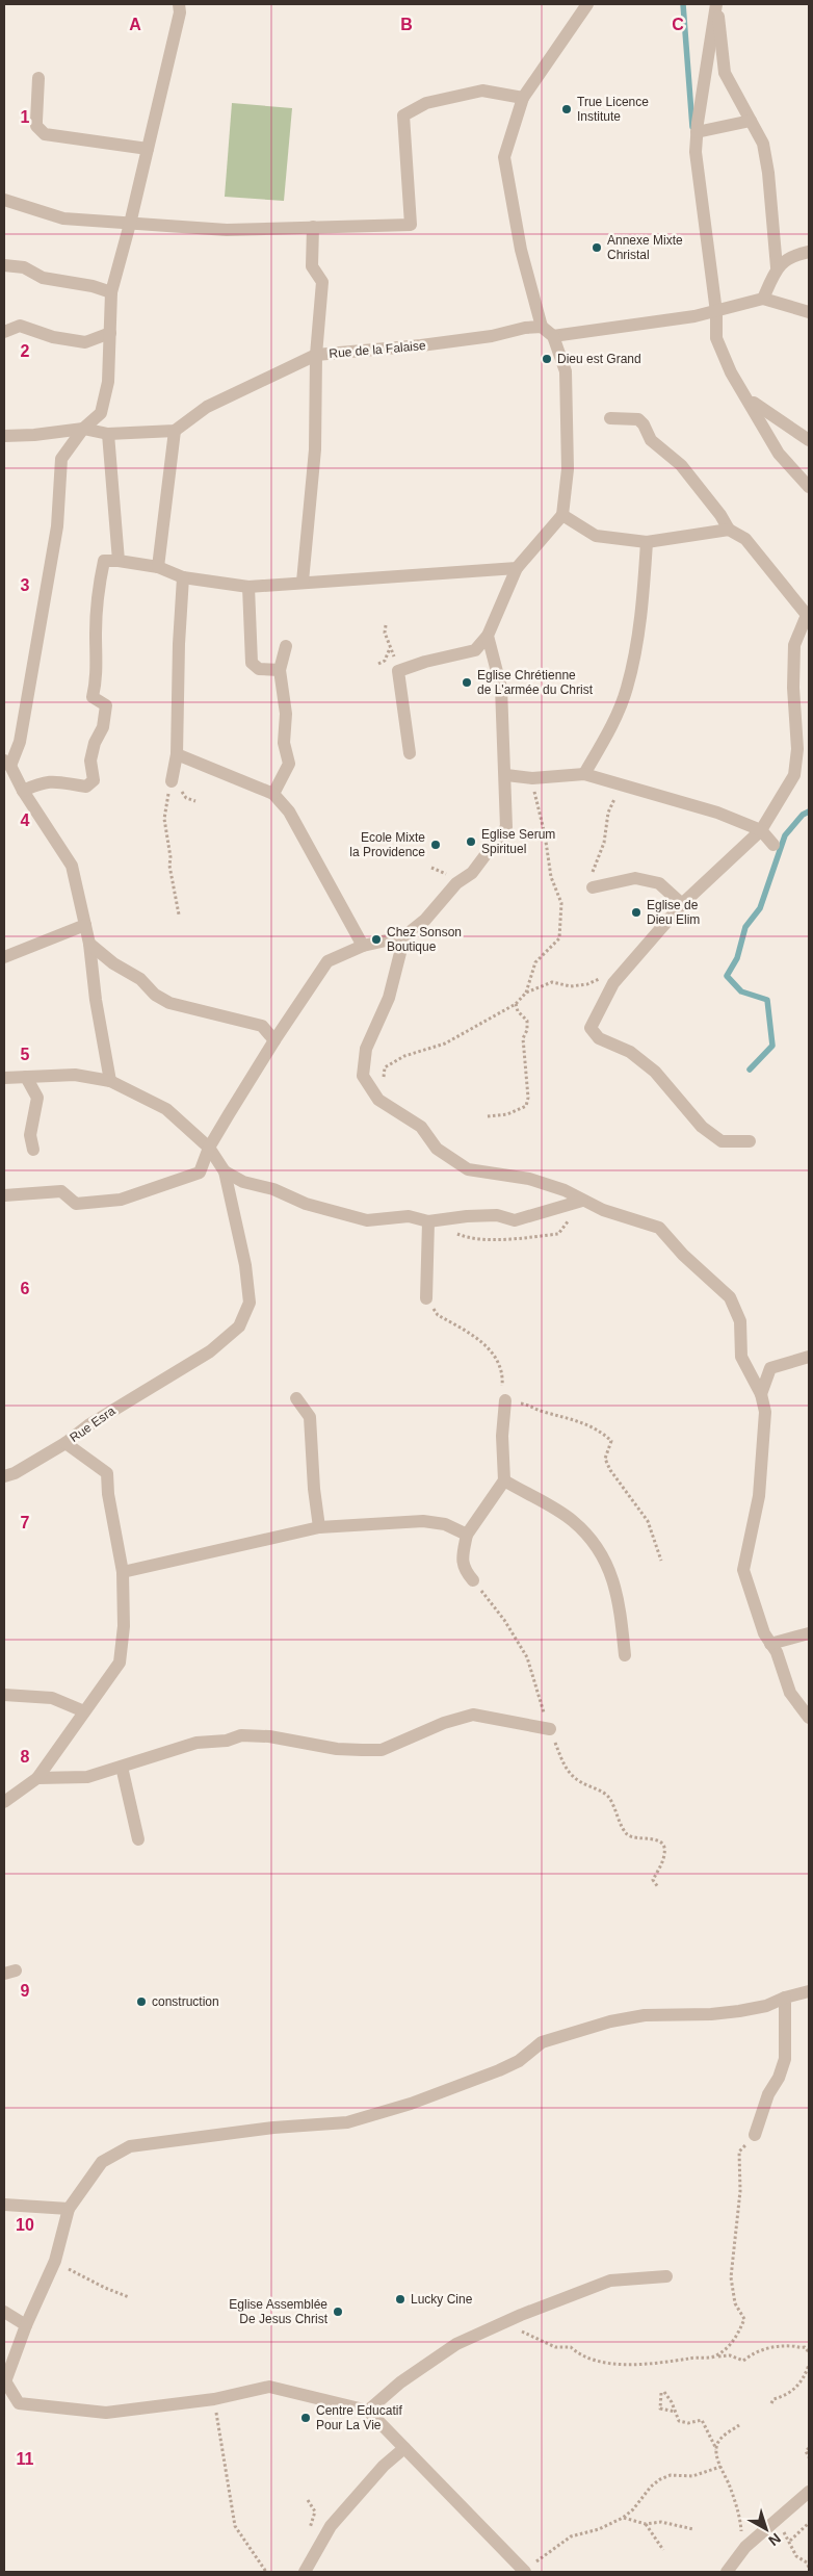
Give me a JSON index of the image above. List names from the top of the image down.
{
  "streets": {
    "street": ["Rue de la Falaise", "Rue Esra"]
  },
  "places": [
    "True Licence Institute",
    "Annexe Mixte Christal",
    "Dieu est Grand",
    "Eglise Chrétienne de L'armée du Christ",
    "Eglise Serum Spirituel",
    "Ecole Mixte la Providence",
    "Eglise de Dieu Elim",
    "Chez Sonson Boutique",
    "construction",
    "Lucky Cine",
    "Eglise Assemblée De Jesus Christ",
    "Centre Educatif Pour La Vie"
  ],
  "north": "bottom right",
  "grid": {
    "columns": ["A", "B", "C"],
    "rows": [
      "1",
      "2",
      "3",
      "4",
      "5",
      "6",
      "7",
      "8",
      "9",
      "10",
      "11"
    ]
  }
}
